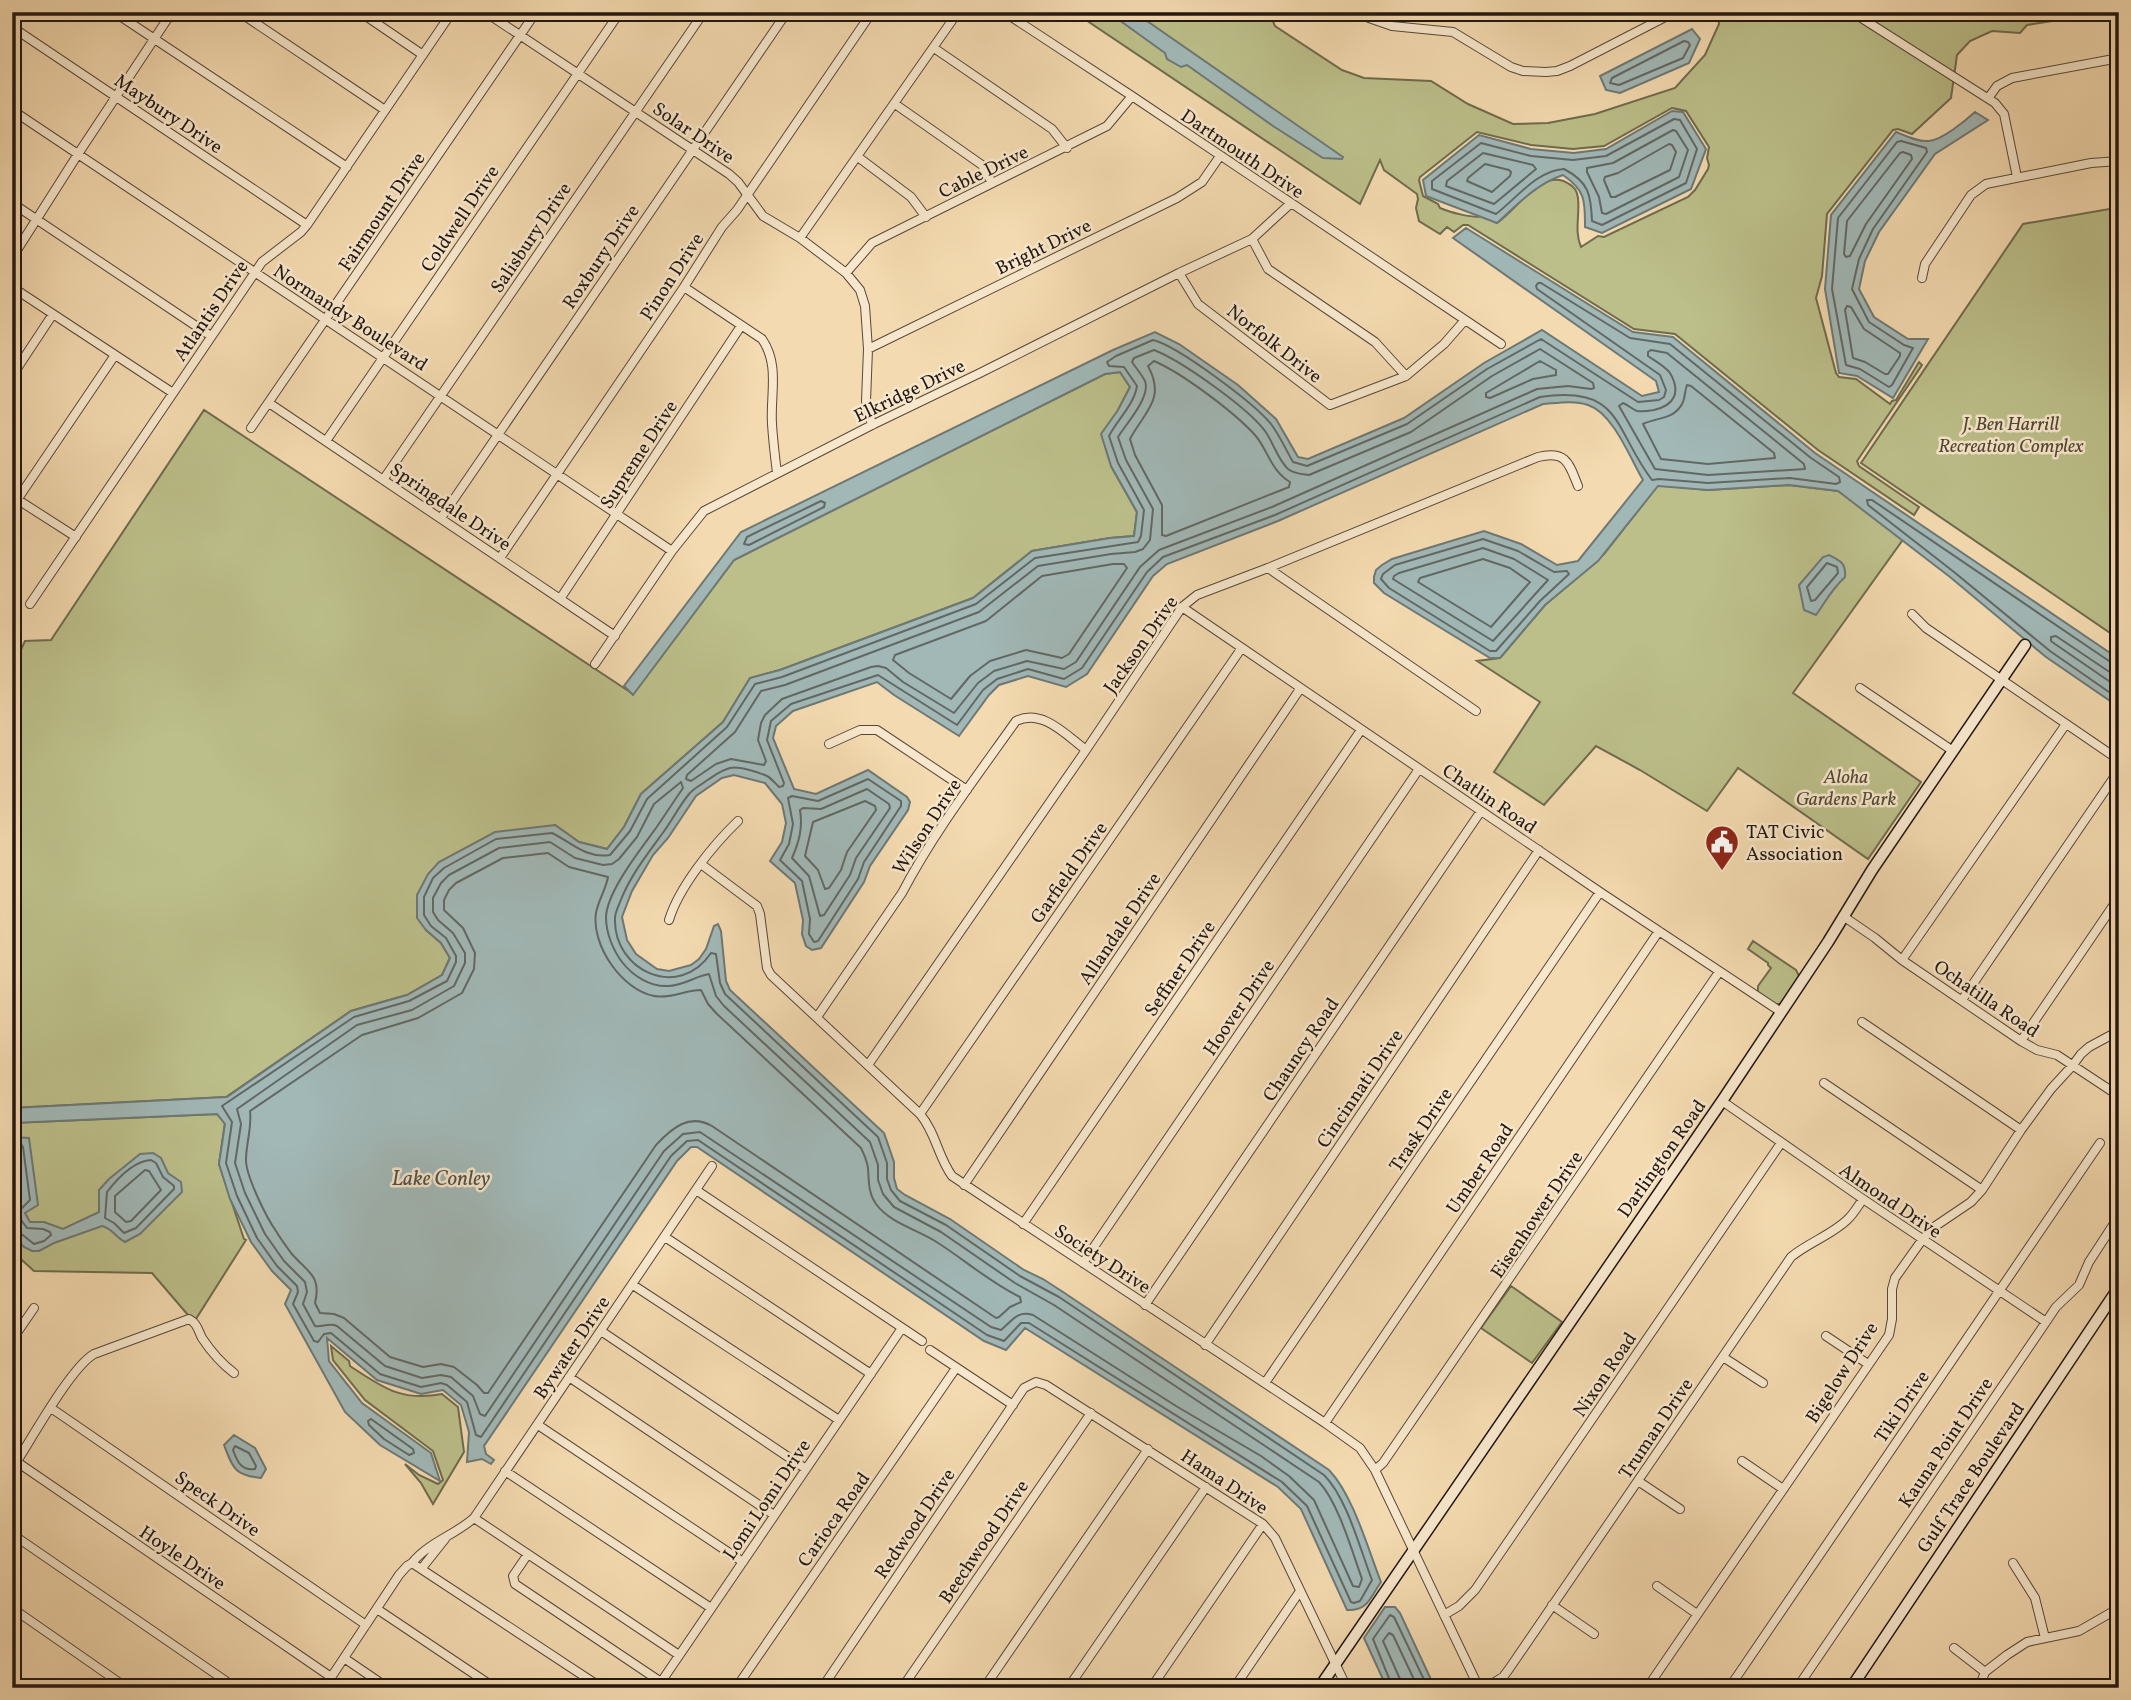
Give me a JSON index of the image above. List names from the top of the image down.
{
  "streets": {
    "street": [
      "Maybury Drive",
      "Solar Drive",
      "Dartmouth Drive",
      "Cable Drive",
      "Fairmount Drive",
      "Coldwell Drive",
      "Salisbury Drive",
      "Bright Drive",
      "Roxbury Drive",
      "Pinon Drive",
      "Atlantis Drive",
      "Normandy Boulevard",
      "Norfolk Drive",
      "Elkridge Drive",
      "Supreme Drive",
      "Springdale Drive",
      "Jackson Drive",
      "Chatlin Road",
      "Wilson Drive",
      "Garfield Drive",
      "Allandale Drive",
      "Seffner Drive",
      "Ochatilla Road",
      "Hoover Drive",
      "Chauncy Road",
      "Cincinnati Drive",
      "Trask Drive",
      "Darlington Road",
      "Umber Road",
      "Almond Drive",
      "Eisenhower Drive",
      "Society Drive",
      "Bywater Drive",
      "Bigelow Drive",
      "Nixon Road",
      "Tiki Drive",
      "Truman Drive",
      "Kauna Point Drive",
      "Gulf Trace Boulevard",
      "Hama Drive",
      "Lomi Lomi Drive",
      "Speck Drive",
      "Carioca Road",
      "Redwood Drive",
      "Beechwood Drive",
      "Hoyle Drive"
    ]
  },
  "crossings": [
    ["Maybury Drive", "Atlantis Drive"],
    ["Solar Drive", "Cable Drive"],
    ["Solar Drive", "Fairmount Drive"],
    ["Solar Drive", "Coldwell Drive"],
    ["Solar Drive", "Salisbury Drive"],
    ["Solar Drive", "Bright Drive"],
    ["Solar Drive", "Roxbury Drive"],
    ["Solar Drive", "Pinon Drive"],
    ["Solar Drive", "Elkridge Drive"],
    ["Dartmouth Drive", "Cable Drive"],
    ["Dartmouth Drive", "Bright Drive"],
    ["Dartmouth Drive", "Norfolk Drive"],
    ["Dartmouth Drive", "Elkridge Drive"],
    ["Fairmount Drive", "Normandy Boulevard"],
    ["Fairmount Drive", "Springdale Drive"],
    ["Coldwell Drive", "Normandy Boulevard"],
    ["Coldwell Drive", "Springdale Drive"],
    ["Salisbury Drive", "Normandy Boulevard"],
    ["Salisbury Drive", "Springdale Drive"],
    ["Roxbury Drive", "Normandy Boulevard"],
    ["Roxbury Drive", "Springdale Drive"],
    ["Pinon Drive", "Normandy Boulevard"],
    ["Pinon Drive", "Springdale Drive"],
    ["Atlantis Drive", "Normandy Boulevard"],
    ["Normandy Boulevard", "Elkridge Drive"],
    ["Normandy Boulevard", "Supreme Drive"],
    ["Norfolk Drive", "Elkridge Drive"],
    ["Elkridge Drive", "Springdale Drive"],
    ["Supreme Drive", "Springdale Drive"],
    ["Jackson Drive", "Chatlin Road"],
    ["Jackson Drive", "Wilson Drive"],
    ["Jackson Drive", "Society Drive"],
    ["Chatlin Road", "Garfield Drive"],
    ["Chatlin Road", "Allandale Drive"],
    ["Chatlin Road", "Seffner Drive"],
    ["Chatlin Road", "Hoover Drive"],
    ["Chatlin Road", "Chauncy Road"],
    ["Chatlin Road", "Cincinnati Drive"],
    ["Chatlin Road", "Trask Drive"],
    ["Chatlin Road", "Darlington Road"],
    ["Chatlin Road", "Umber Road"],
    ["Chatlin Road", "Eisenhower Drive"],
    ["Wilson Drive", "Society Drive"],
    ["Garfield Drive", "Society Drive"],
    ["Allandale Drive", "Society Drive"],
    ["Seffner Drive", "Society Drive"],
    ["Ochatilla Road", "Darlington Road"],
    ["Ochatilla Road", "Bigelow Drive"],
    ["Hoover Drive", "Society Drive"],
    ["Chauncy Road", "Society Drive"],
    ["Cincinnati Drive", "Society Drive"],
    ["Trask Drive", "Society Drive"],
    ["Darlington Road", "Almond Drive"],
    ["Darlington Road", "Society Drive"],
    ["Darlington Road", "Hama Drive"],
    ["Umber Road", "Society Drive"],
    ["Almond Drive", "Bigelow Drive"],
    ["Almond Drive", "Nixon Road"],
    ["Almond Drive", "Tiki Drive"],
    ["Almond Drive", "Truman Drive"],
    ["Almond Drive", "Kauna Point Drive"],
    ["Eisenhower Drive", "Society Drive"],
    ["Society Drive", "Nixon Road"],
    ["Bywater Drive", "Speck Drive"],
    ["Bywater Drive", "Hoyle Drive"],
    ["Hama Drive", "Redwood Drive"],
    ["Hama Drive", "Beechwood Drive"]
  ],
  "water": ["Lake Conley"],
  "parks": ["J. Ben Harrill Recreation Complex", "Aloha Gardens Park"],
  "places": {
    "public building": ["TAT Civic Association"]
  }
}
